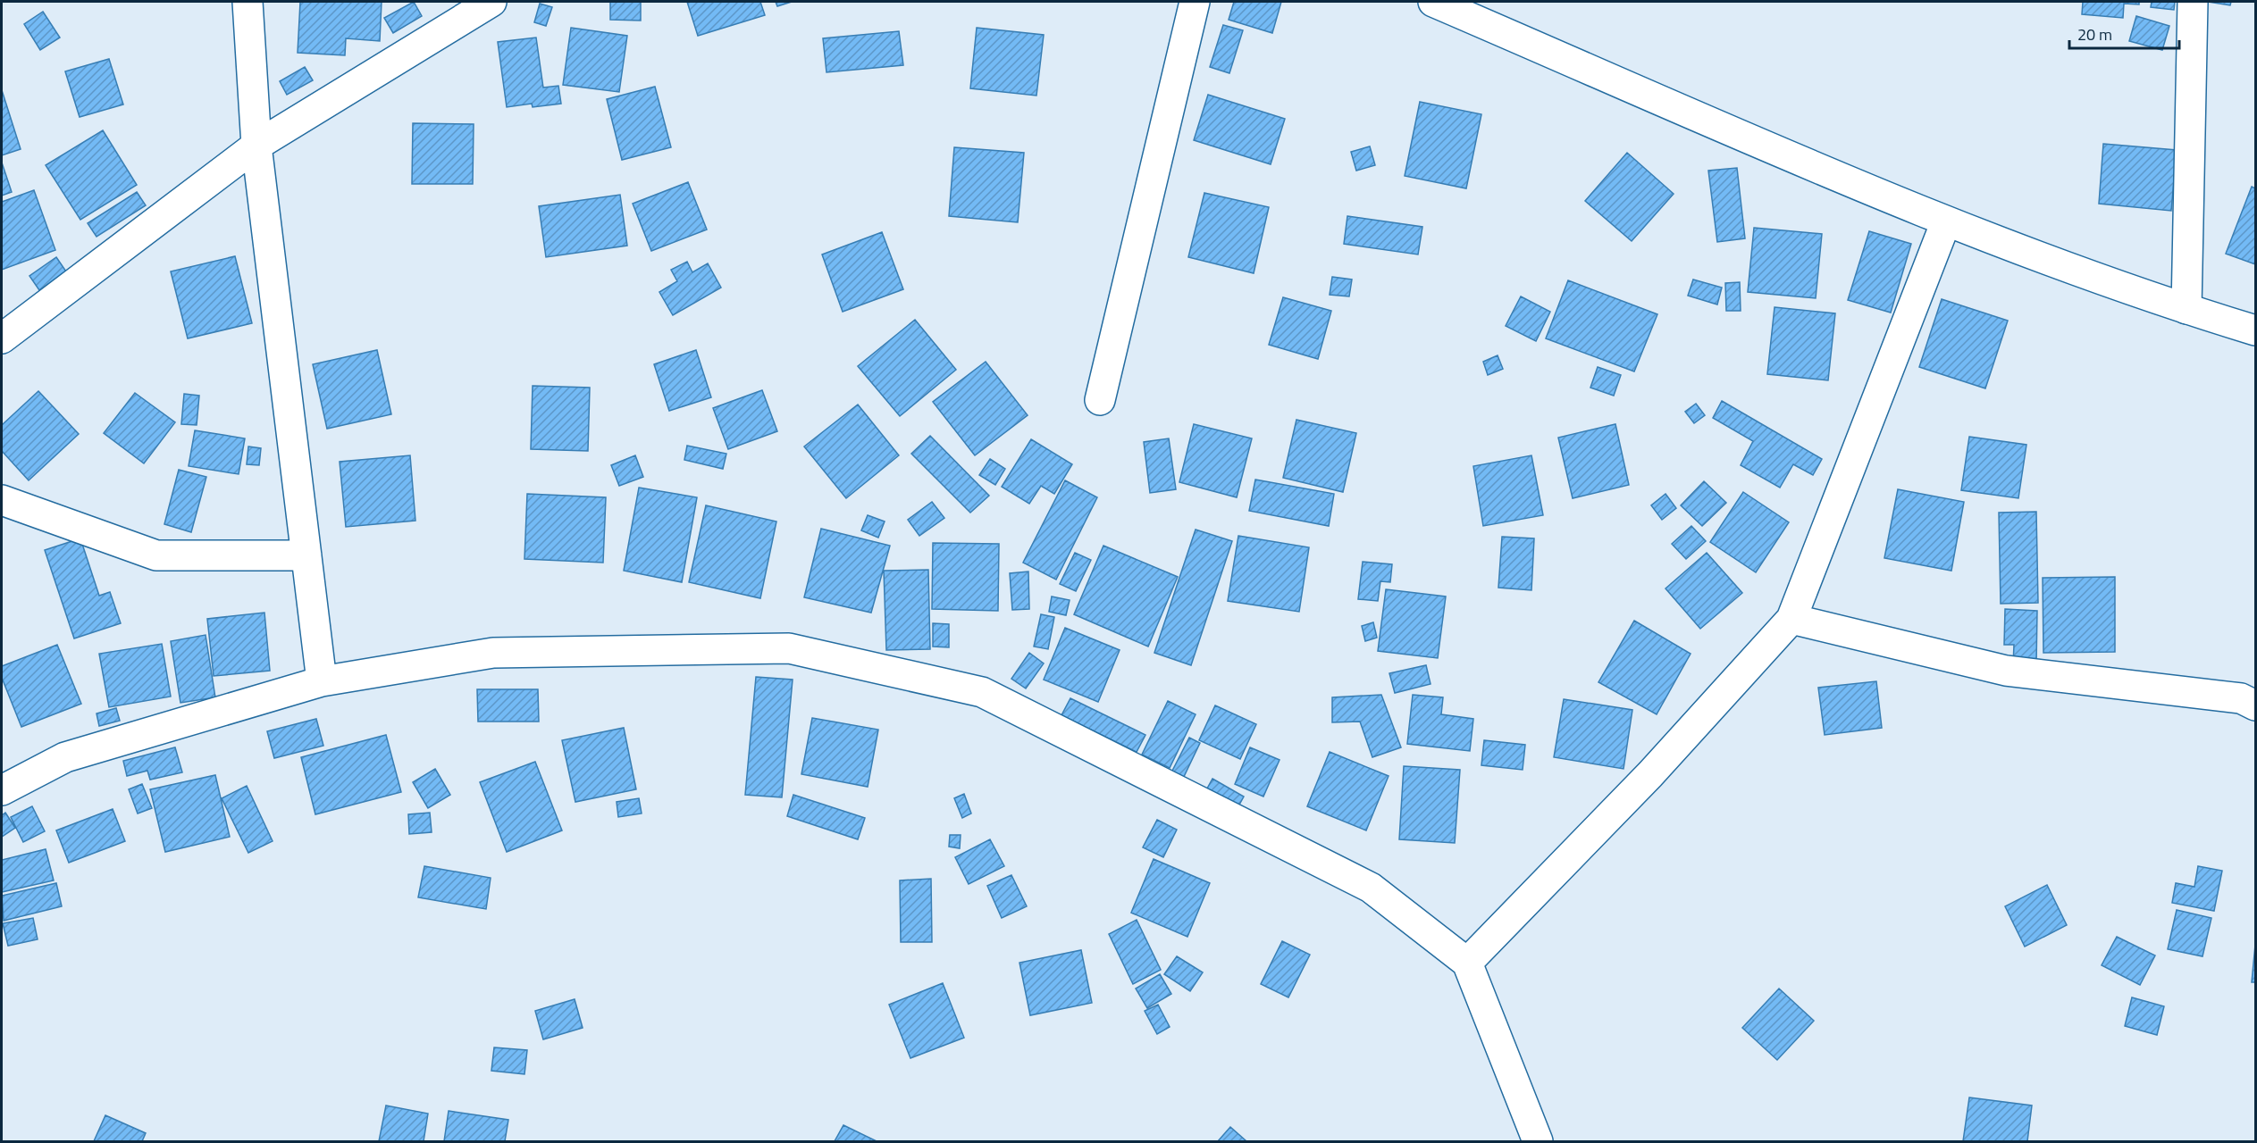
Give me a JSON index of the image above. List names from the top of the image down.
{
  "scale_bar": "20 m"
}
